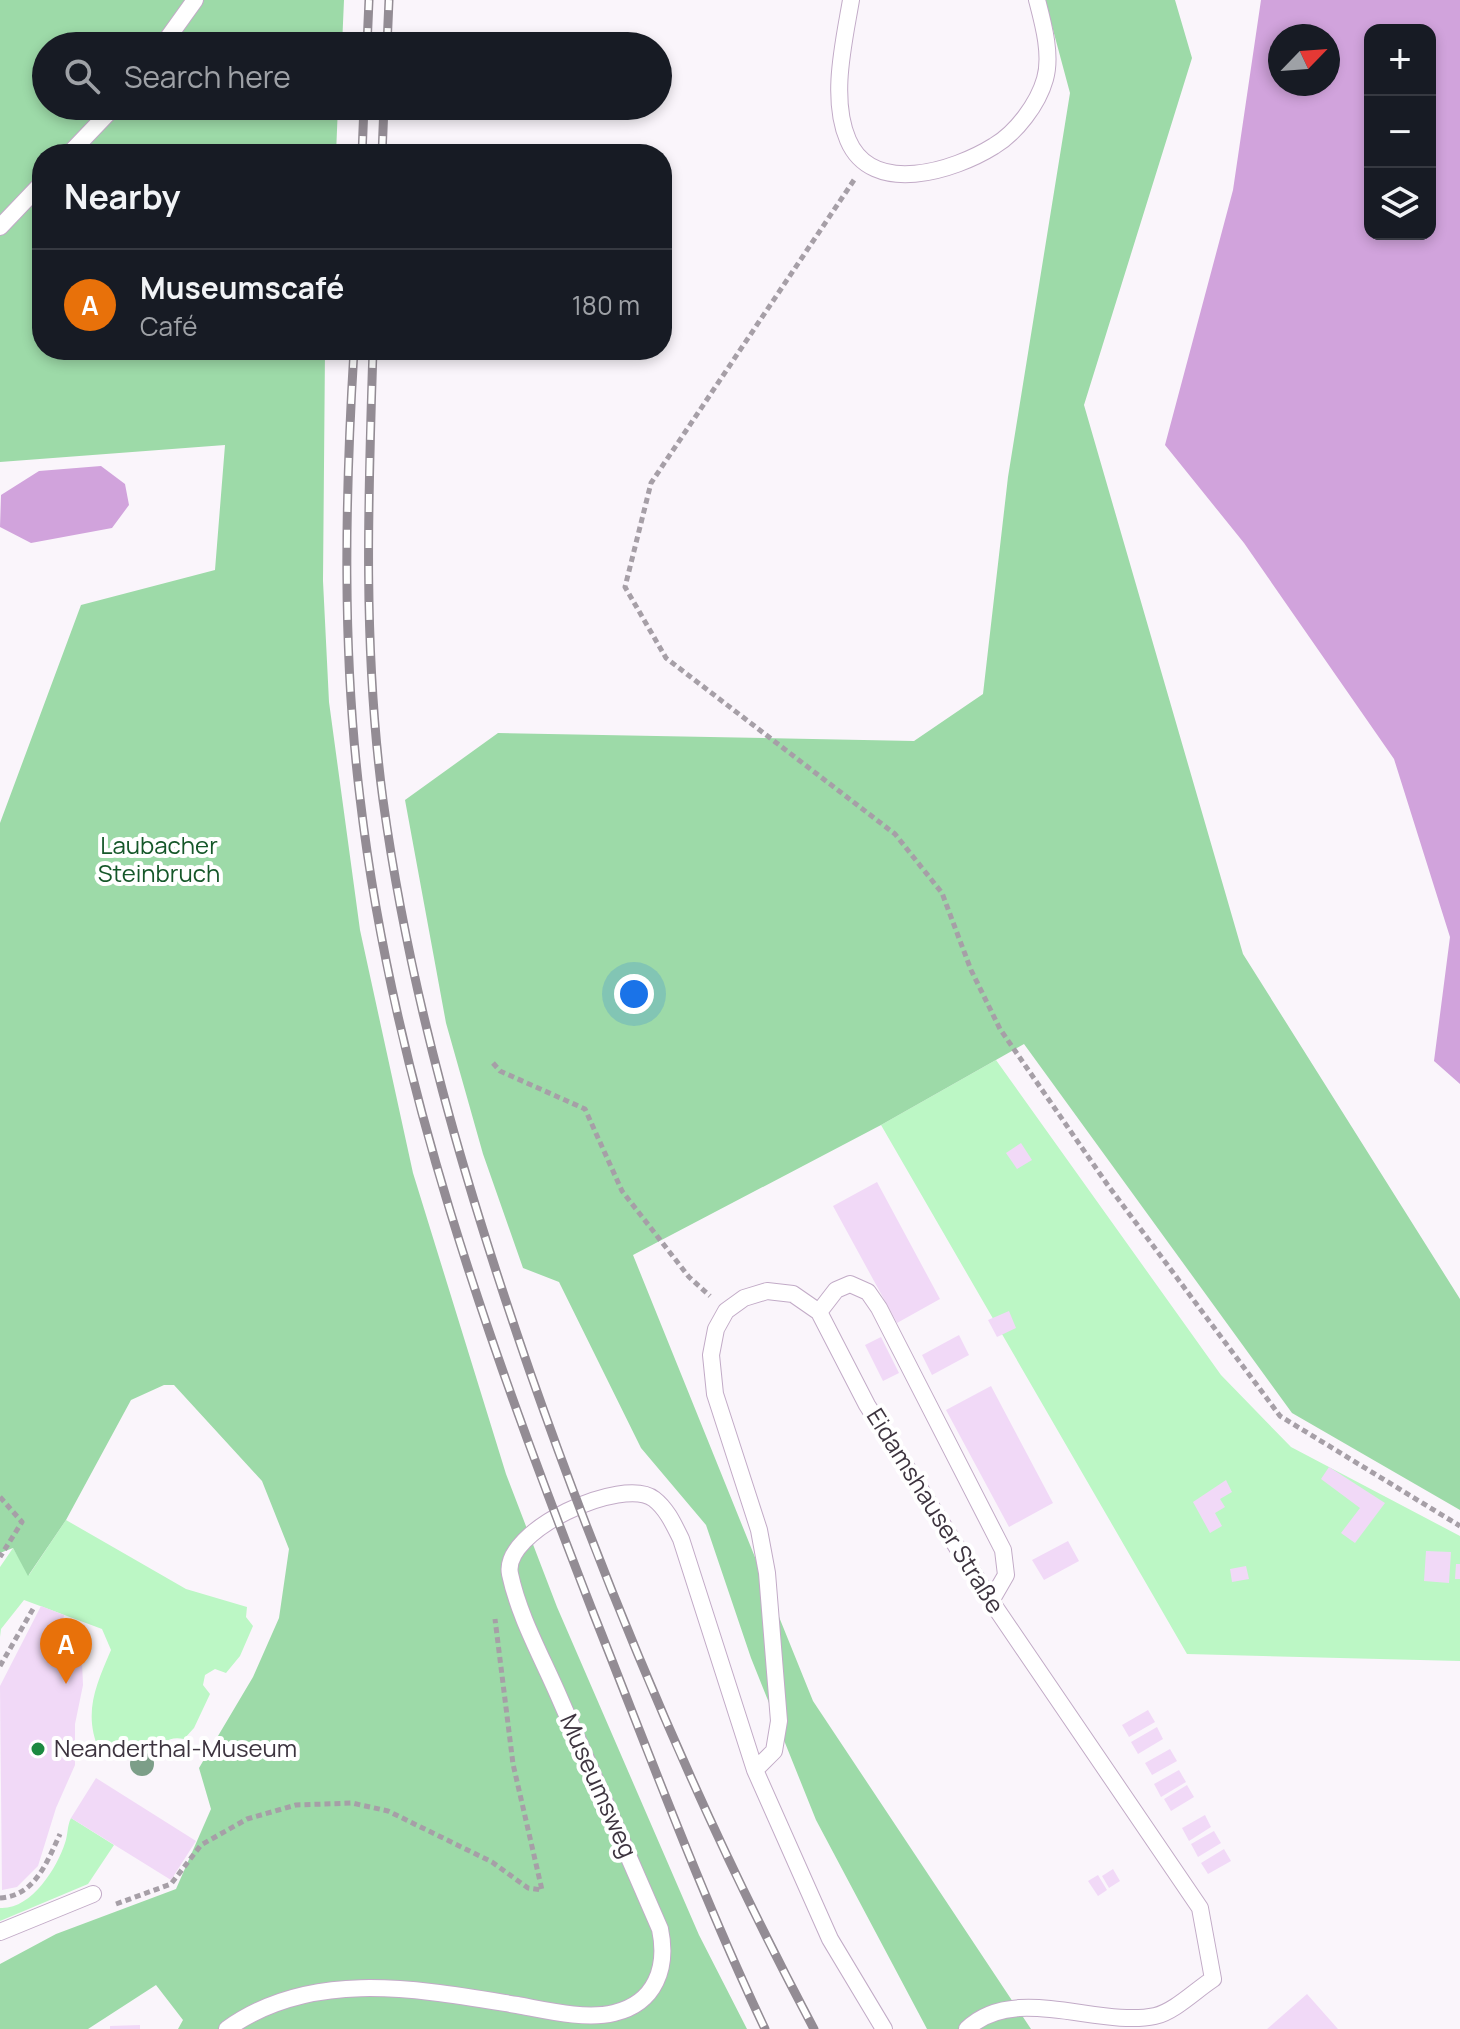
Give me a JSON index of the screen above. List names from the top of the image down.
{
  "streets": {
    "lane": ["Eidamshauser Straße", "Museumsweg"]
  },
  "parks": ["Laubacher Steinbruch"],
  "places": ["Neanderthal-Museum"],
  "north": "top right",
  "page": {
    "map_buttons": ["+", "−"],
    "search": "Search here",
    "heading": "Nearby",
    "list": [
      {
        "mark": "A",
        "name": "Museumscafé",
        "note": "Café",
        "value": "180 m"
      }
    ],
    "pins": "A"
  }
}
